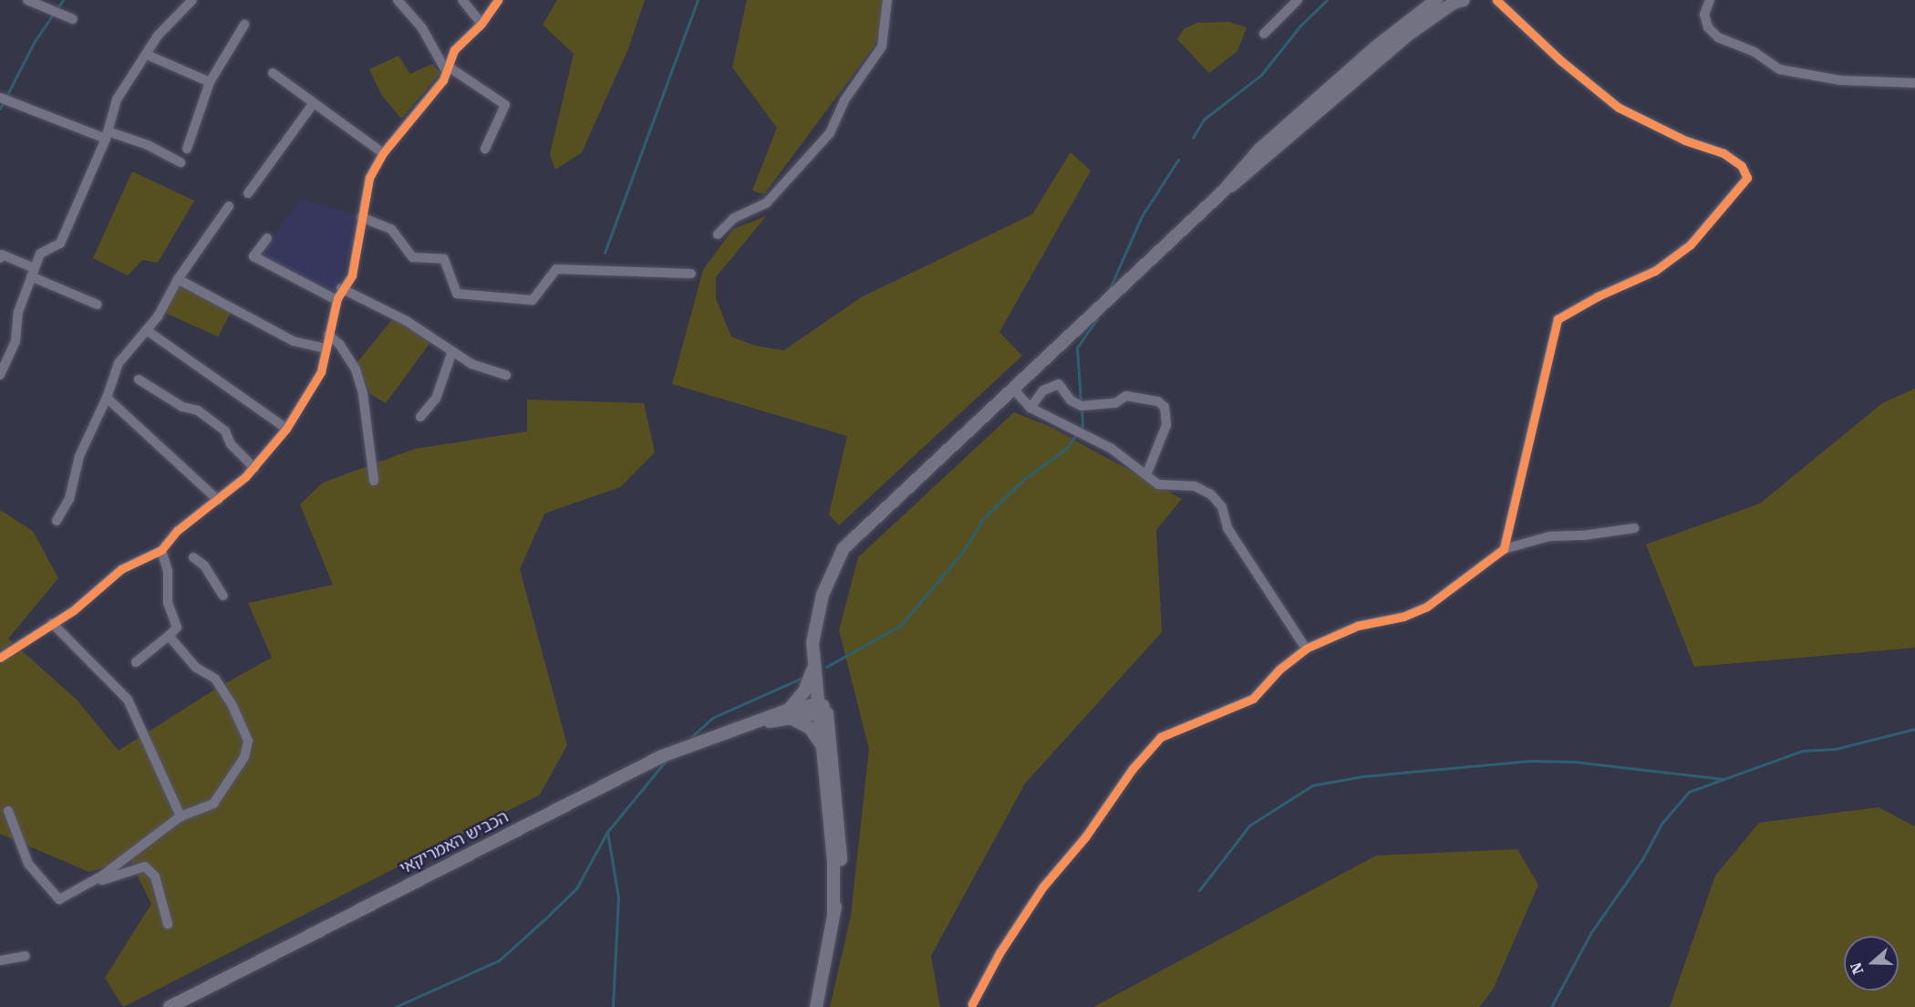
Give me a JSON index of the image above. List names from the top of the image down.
{
  "streets": {
    "main road": ["הכביש האמריקאי"]
  },
  "north": "left"
}
